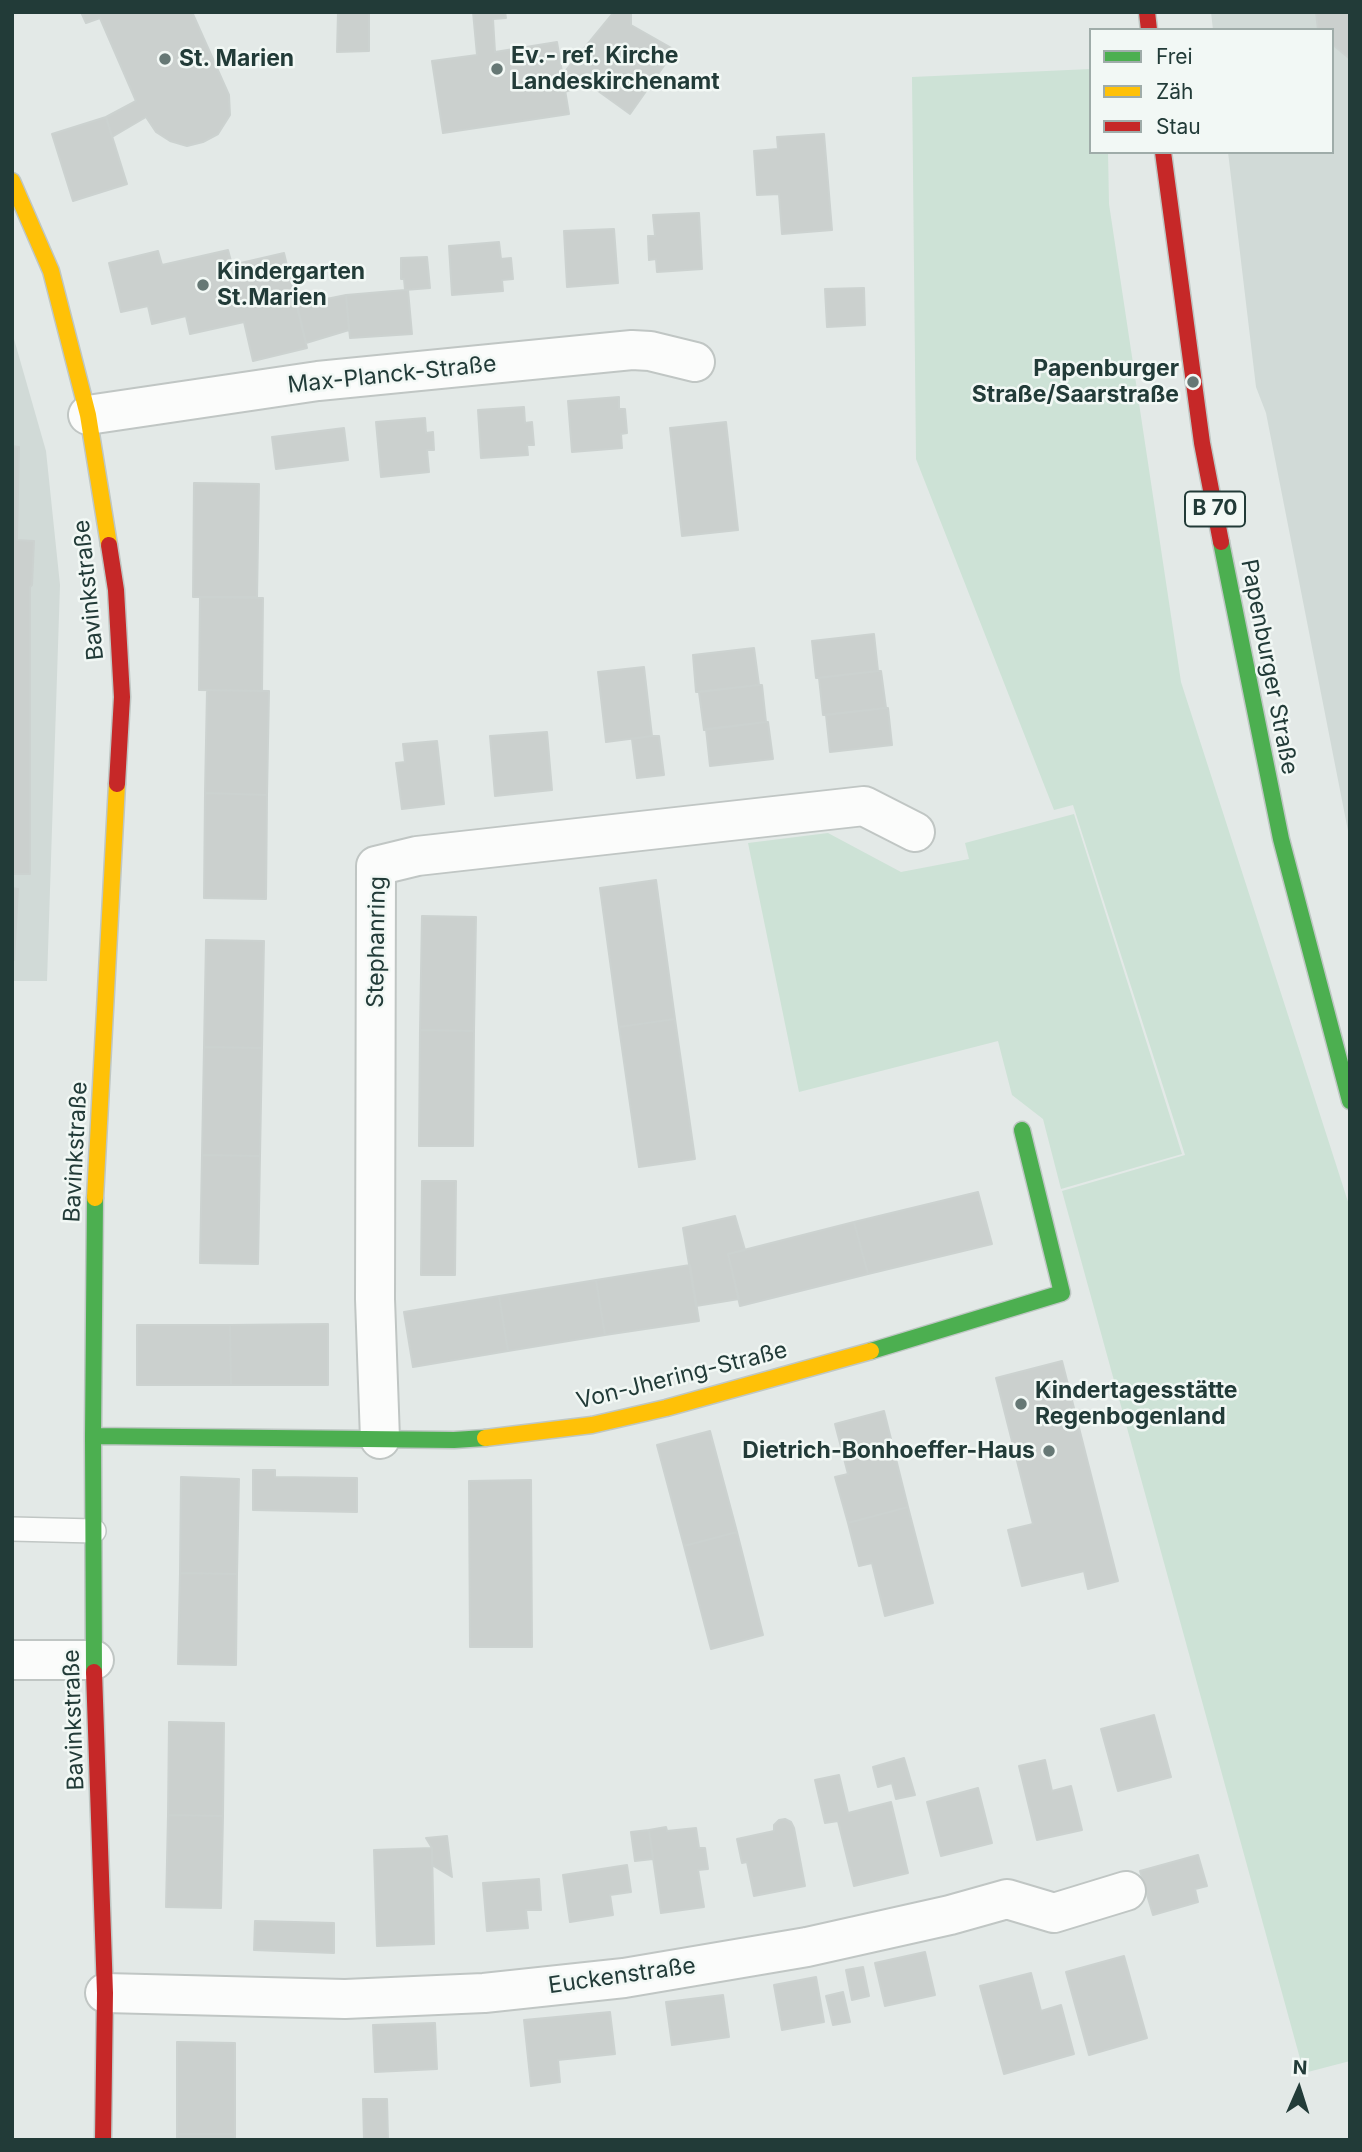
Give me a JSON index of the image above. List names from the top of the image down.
{
  "streets": {
    "street": [
      "Max-Planck-Straße",
      "B 70",
      "Bavinkstraße",
      "Papenburger Straße",
      "Stephanring",
      "Von-Jhering-Straße",
      "Euckenstraße"
    ]
  },
  "crossings": [
    ["Max-Planck-Straße", "Bavinkstraße"],
    ["Bavinkstraße", "Von-Jhering-Straße"],
    ["Bavinkstraße", "Euckenstraße"],
    ["Stephanring", "Von-Jhering-Straße"]
  ],
  "places": [
    "St. Marien",
    "Ev.- ref. Kirche Landeskirchenamt",
    "Kindergarten St.Marien",
    "Papenburger Straße/Saarstraße",
    "Kindertagesstätte Regenbogenland",
    "Dietrich-Bonhoeffer-Haus"
  ],
  "legend": ["Frei", "Zäh", "Stau"],
  "north": "top"
}
